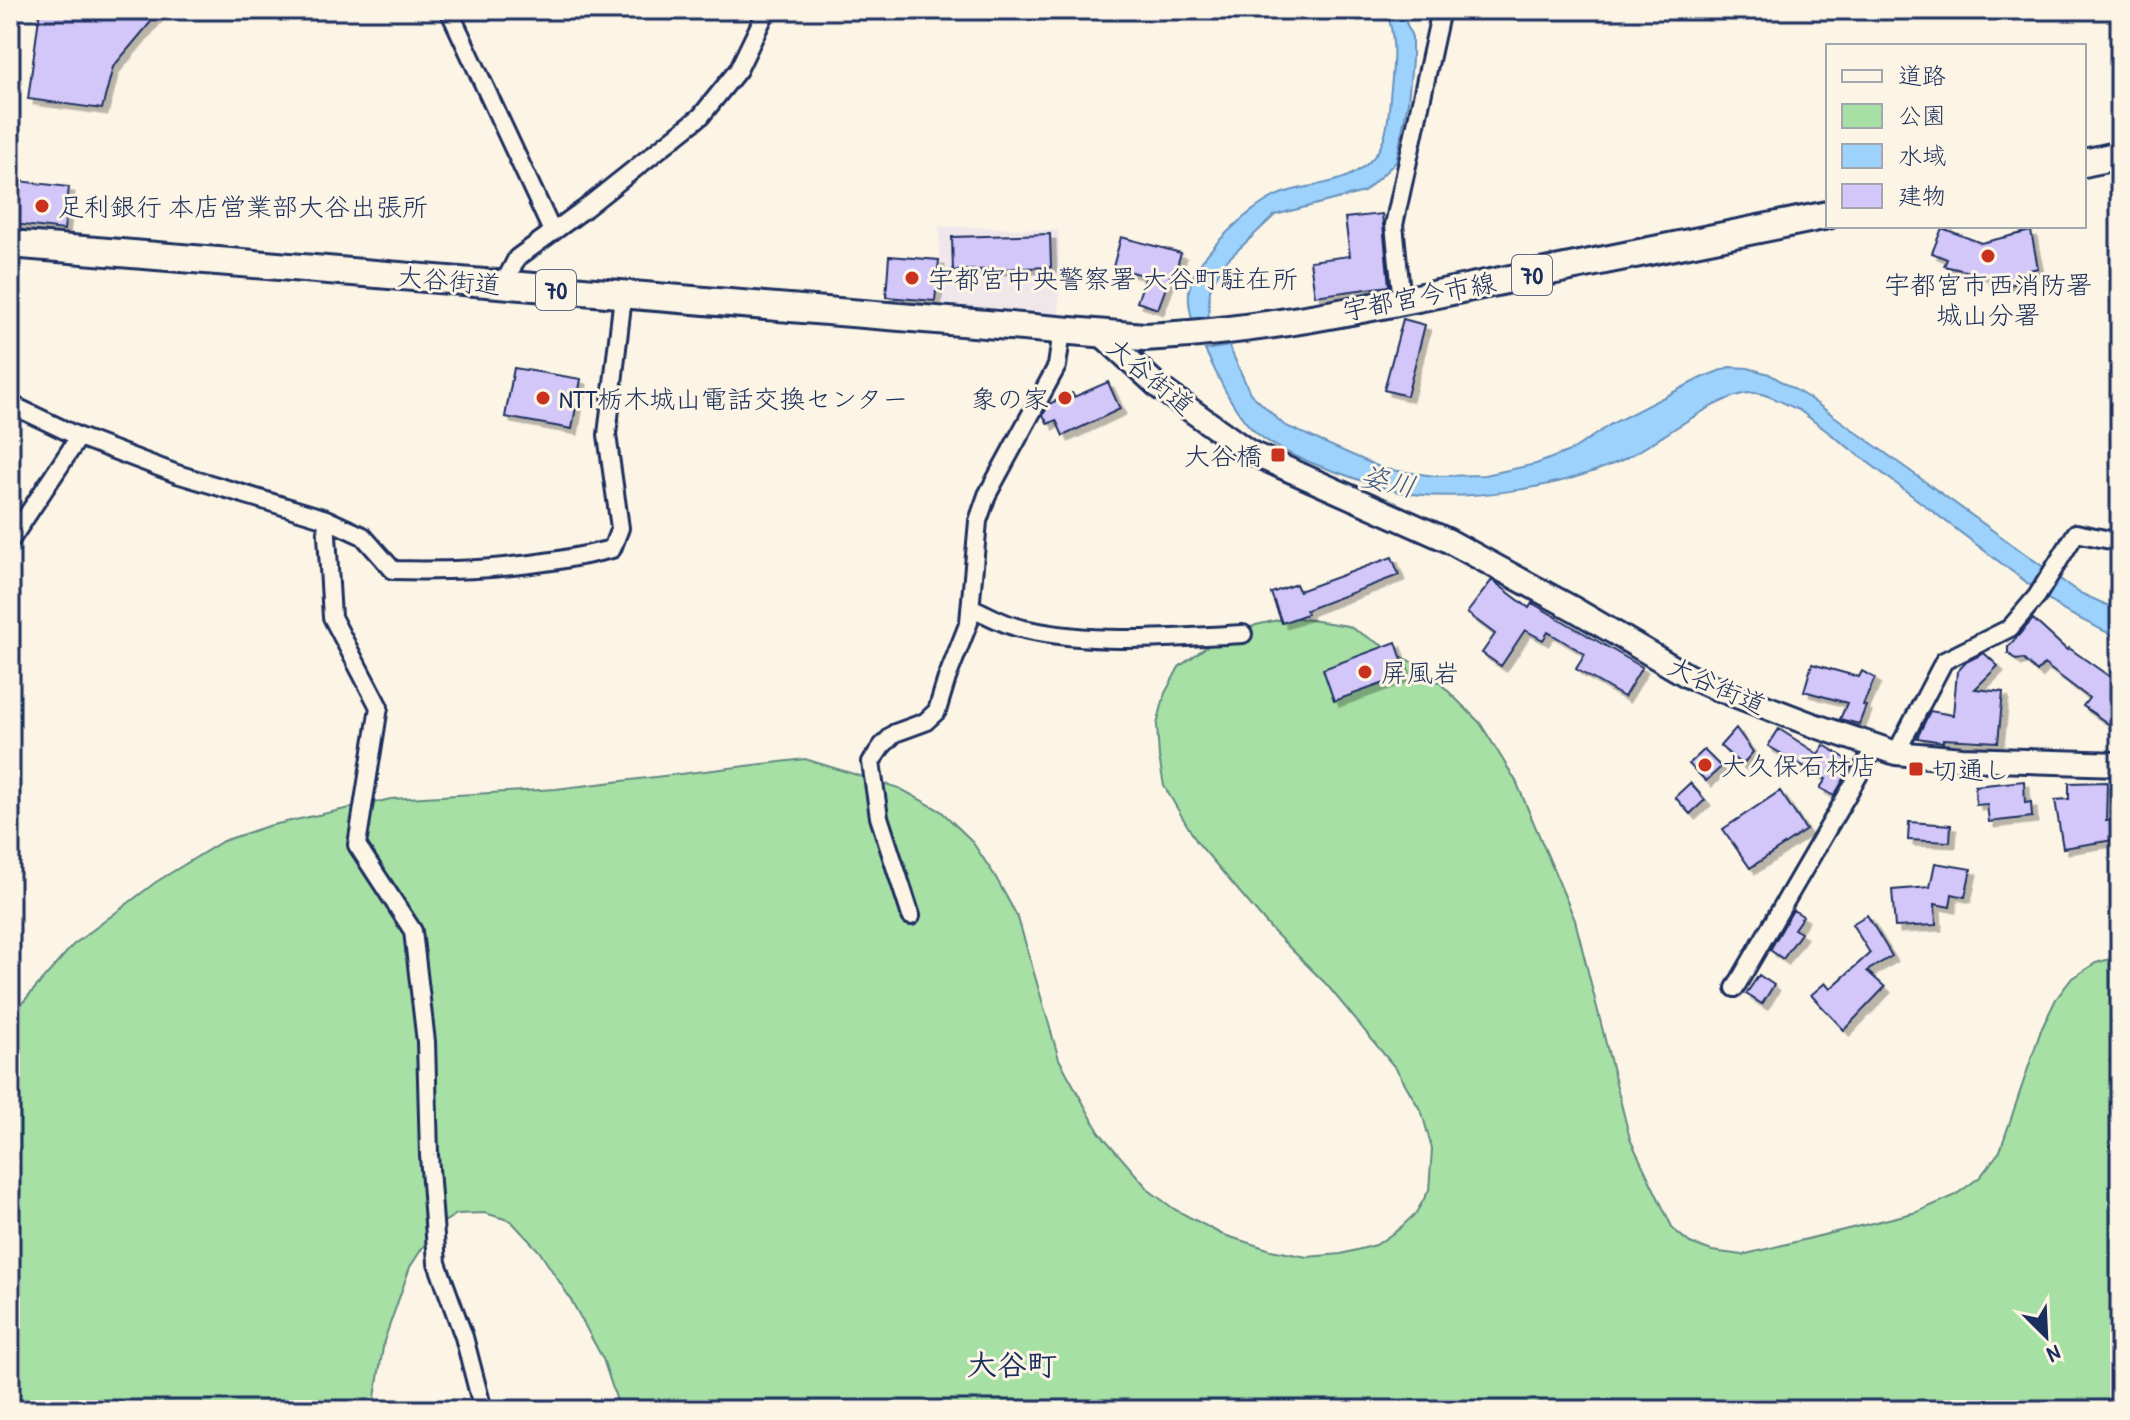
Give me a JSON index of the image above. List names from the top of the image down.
{
  "streets": {
    "main road": ["70", "大谷街道", "宇都宮今市線"]
  },
  "crossings": [
    ["大谷街道", "宇都宮今市線"]
  ],
  "districts": ["大谷町"],
  "water": ["姿川"],
  "places": {
    "other": [
      "足利銀行 本店営業部大谷出張所",
      "宇都宮市西消防署 城山分署",
      "宇都宮中央警察署 大谷町駐在所",
      "NTT栃木城山電話交換センター",
      "象の家",
      "屏風岩",
      "大久保石材店"
    ],
    "transit": ["大谷橋", "切通し"]
  },
  "legend": [
    "道路",
    "公園",
    "水域",
    "建物"
  ],
  "north": "bottom right"
}
